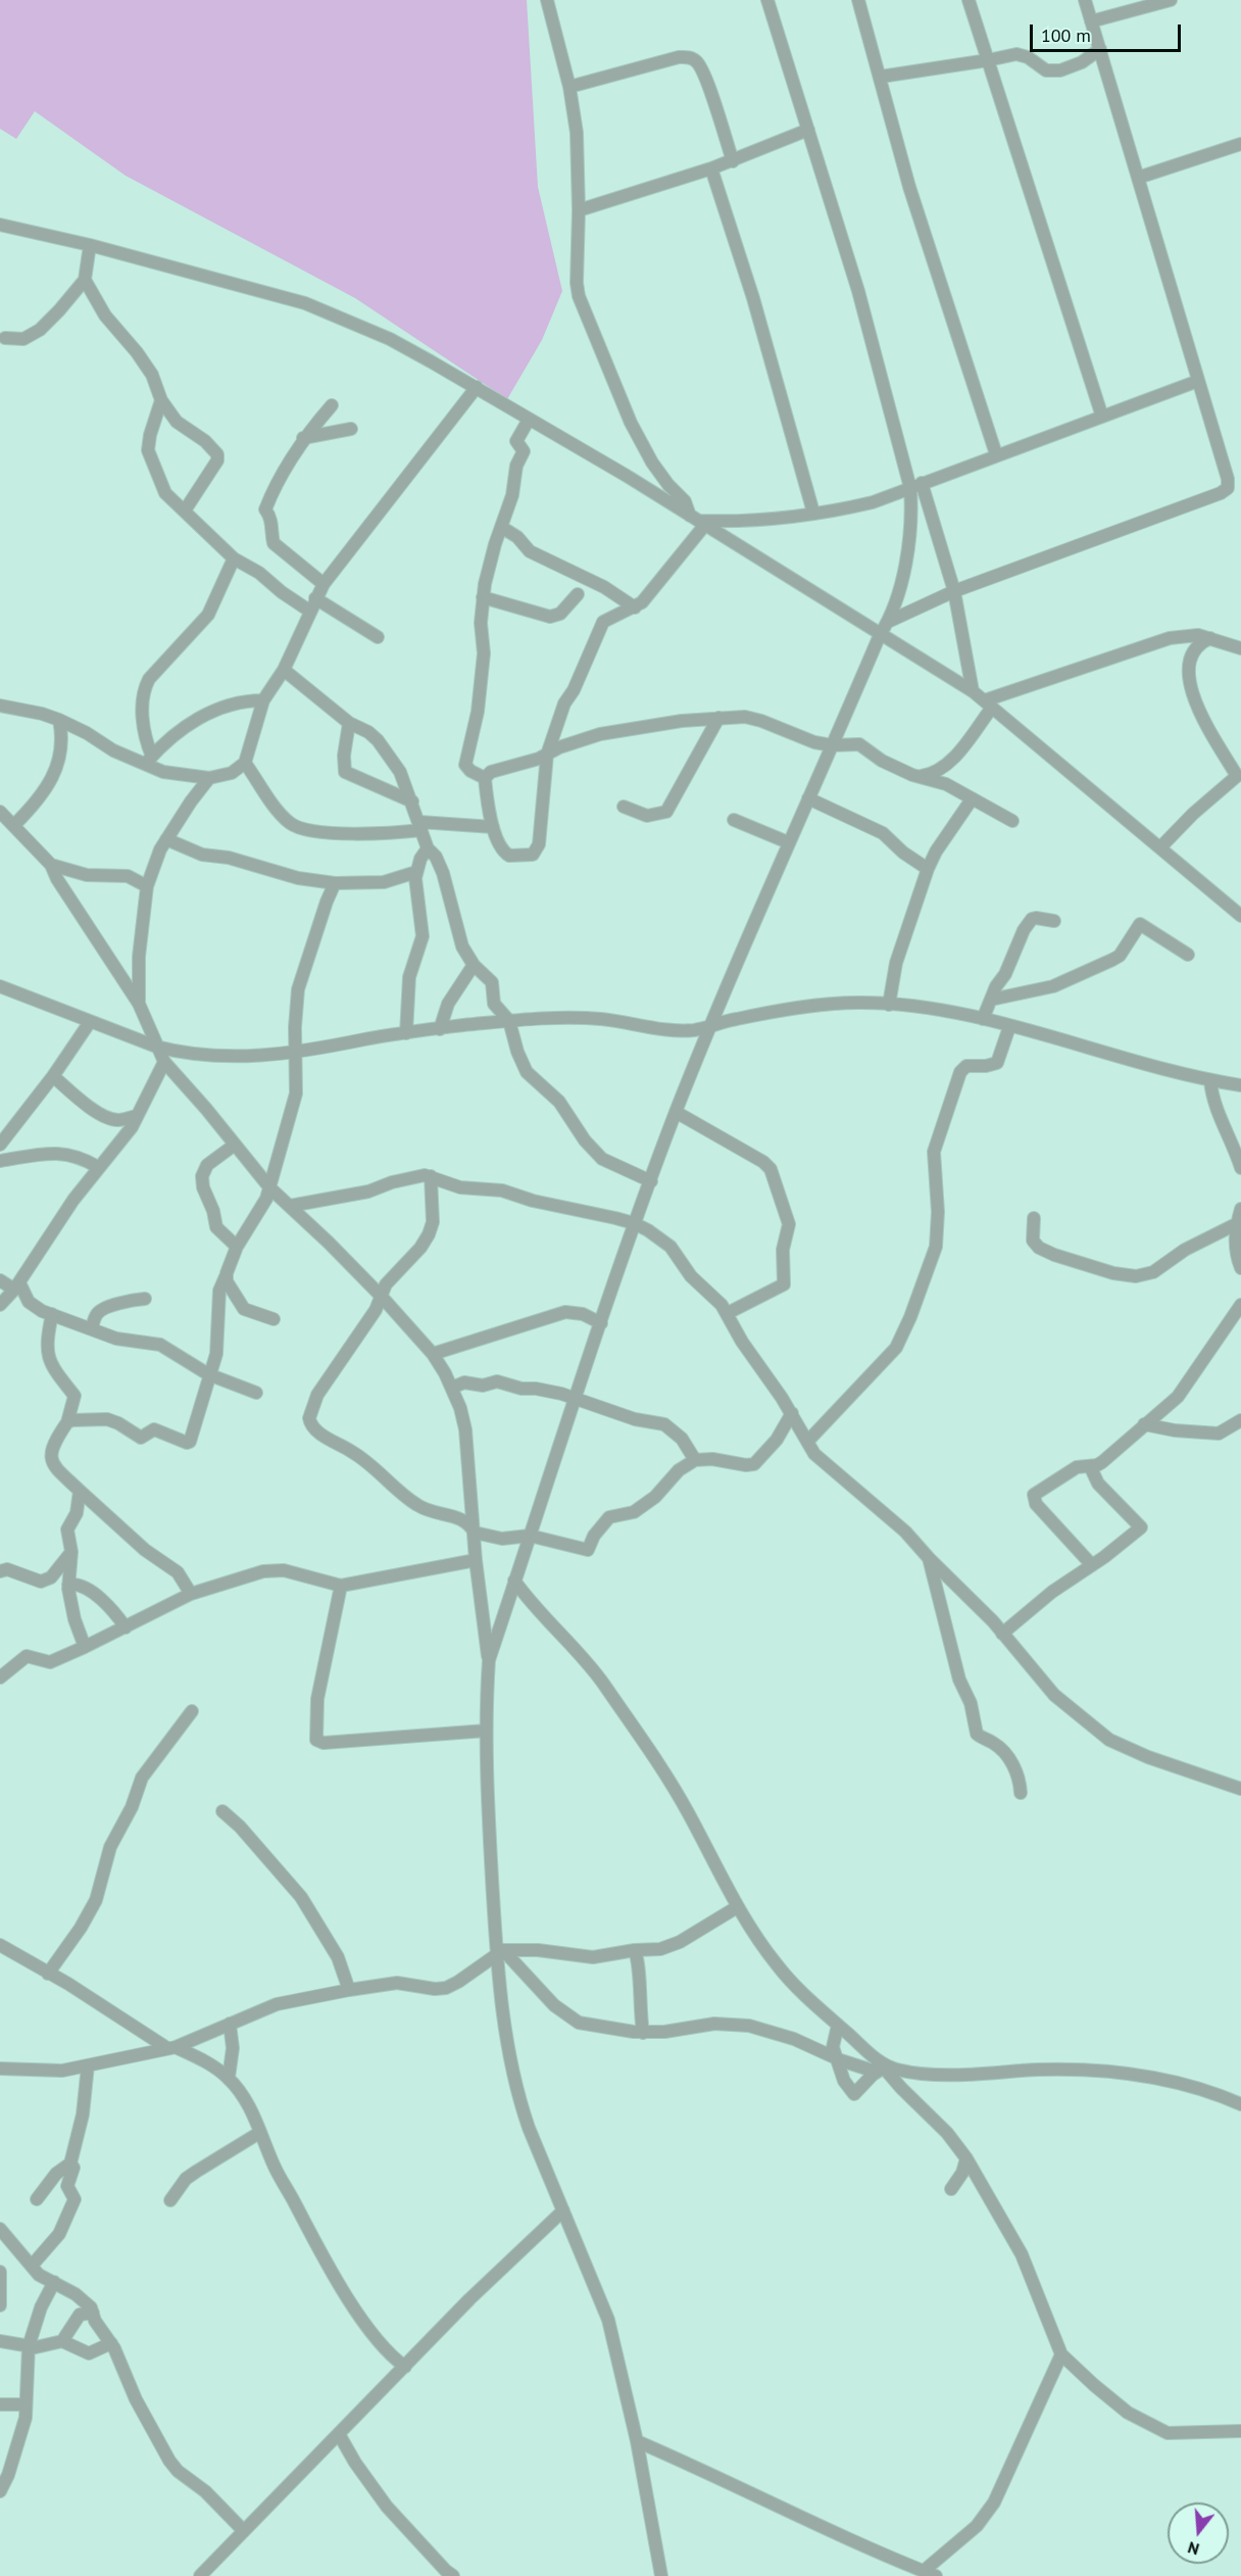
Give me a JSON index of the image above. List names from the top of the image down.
{
  "scale_bar": "100 m",
  "north": "bottom"
}
